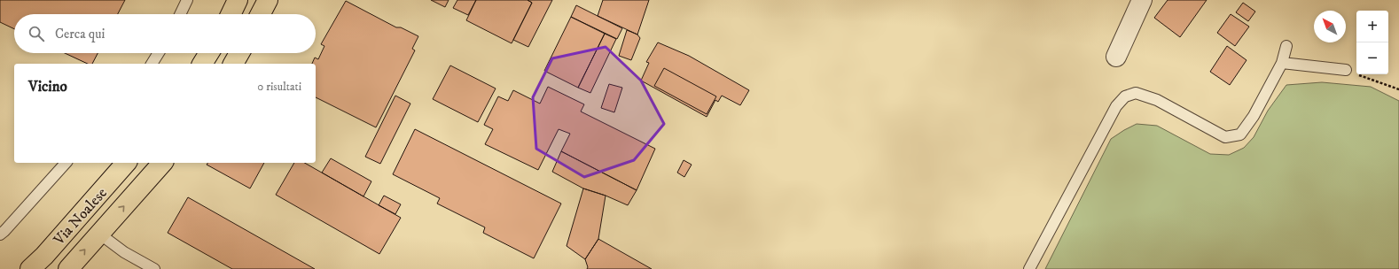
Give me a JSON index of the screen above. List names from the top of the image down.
{
  "streets": {
    "main road": ["Via Noalese"]
  },
  "north": "top left",
  "page": {
    "map_buttons": ["+", "−"],
    "search": "Cerca qui",
    "heading": ["Vicino", "0 risultati"]
  }
}
